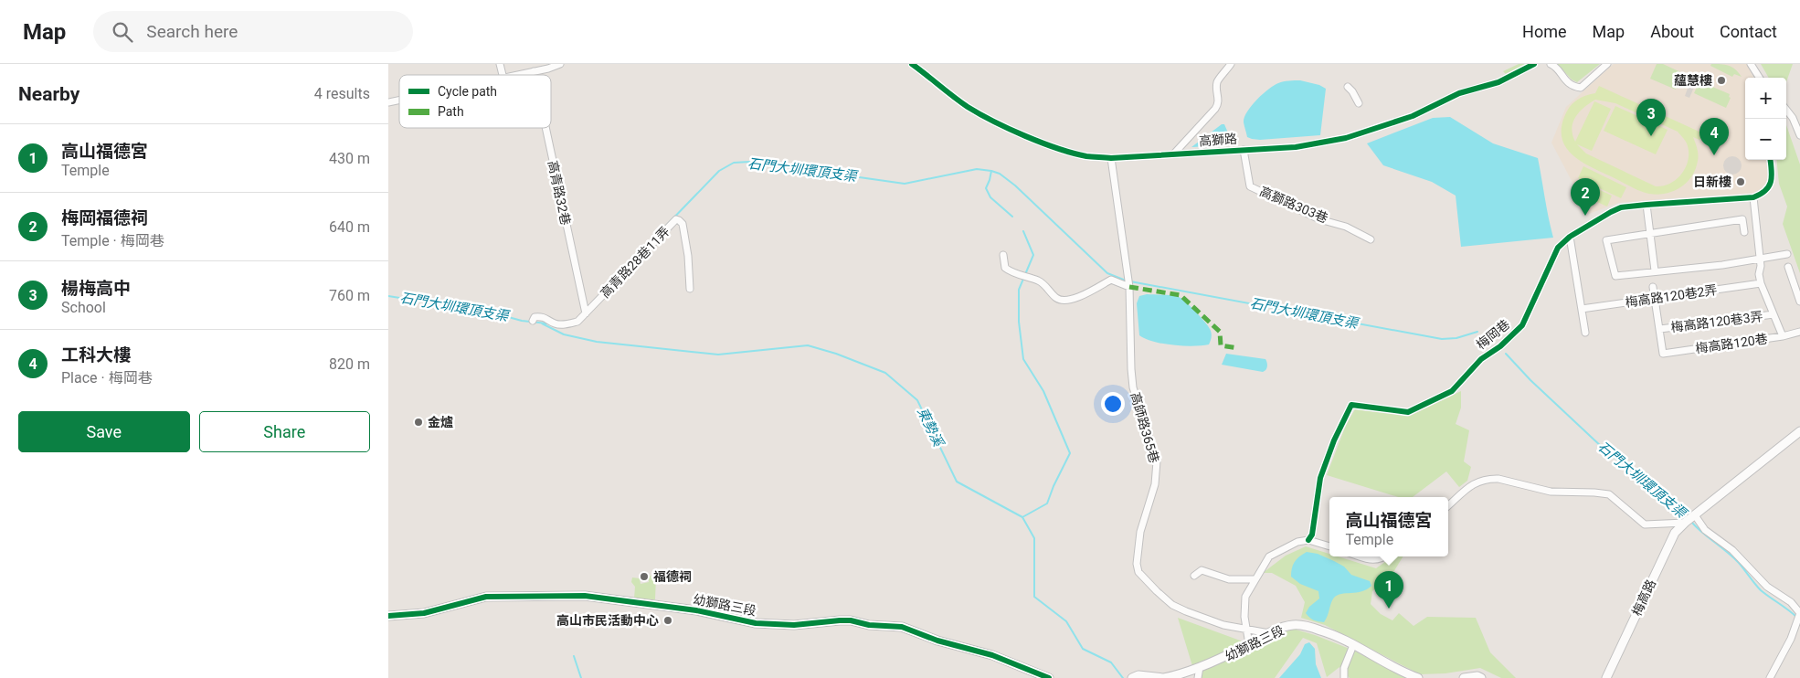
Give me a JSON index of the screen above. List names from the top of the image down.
{
  "streets": {
    "street": [
      "高獅路",
      "高青路32巷",
      "高獅路303巷",
      "高青路28巷11弄",
      "梅高路120巷2弄",
      "梅高路120巷3弄",
      "梅岡巷",
      "梅高路120巷",
      "高師路365巷",
      "梅高路",
      "幼獅路三段"
    ]
  },
  "crossings": [
    ["高獅路", "高獅路303巷"],
    ["高獅路", "高師路365巷"],
    ["高青路32巷", "高青路28巷11弄"],
    ["梅高路120巷3弄", "梅高路120巷"],
    ["高師路365巷", "幼獅路三段"]
  ],
  "water": ["石門大圳環頂支渠", "東勢溪"],
  "places": [
    "蘊慧樓",
    "日新樓",
    "金爐",
    "福德祠",
    "高山市民活動中心"
  ],
  "legend": ["Cycle path", "Path"],
  "page": {
    "header": "Map",
    "search": "Search here",
    "nav": [
      "Home",
      "Map",
      "About",
      "Contact"
    ],
    "heading": ["Nearby", "4 results"],
    "map_buttons": ["+", "−"],
    "pins": [
      "3",
      "4",
      "2",
      "1"
    ],
    "list": [
      {
        "mark": "1",
        "name": "高山福德宮",
        "note": "Temple",
        "value": "430 m"
      },
      {
        "mark": "2",
        "name": "梅岡福德祠",
        "note": "Temple · 梅岡巷",
        "value": "640 m"
      },
      {
        "mark": "3",
        "name": "楊梅高中",
        "note": "School",
        "value": "760 m"
      },
      {
        "mark": "4",
        "name": "工科大樓",
        "note": "Place · 梅岡巷",
        "value": "820 m"
      }
    ],
    "buttons": ["Save", "Share"],
    "popup": ["高山福德宮", "Temple"]
  }
}
